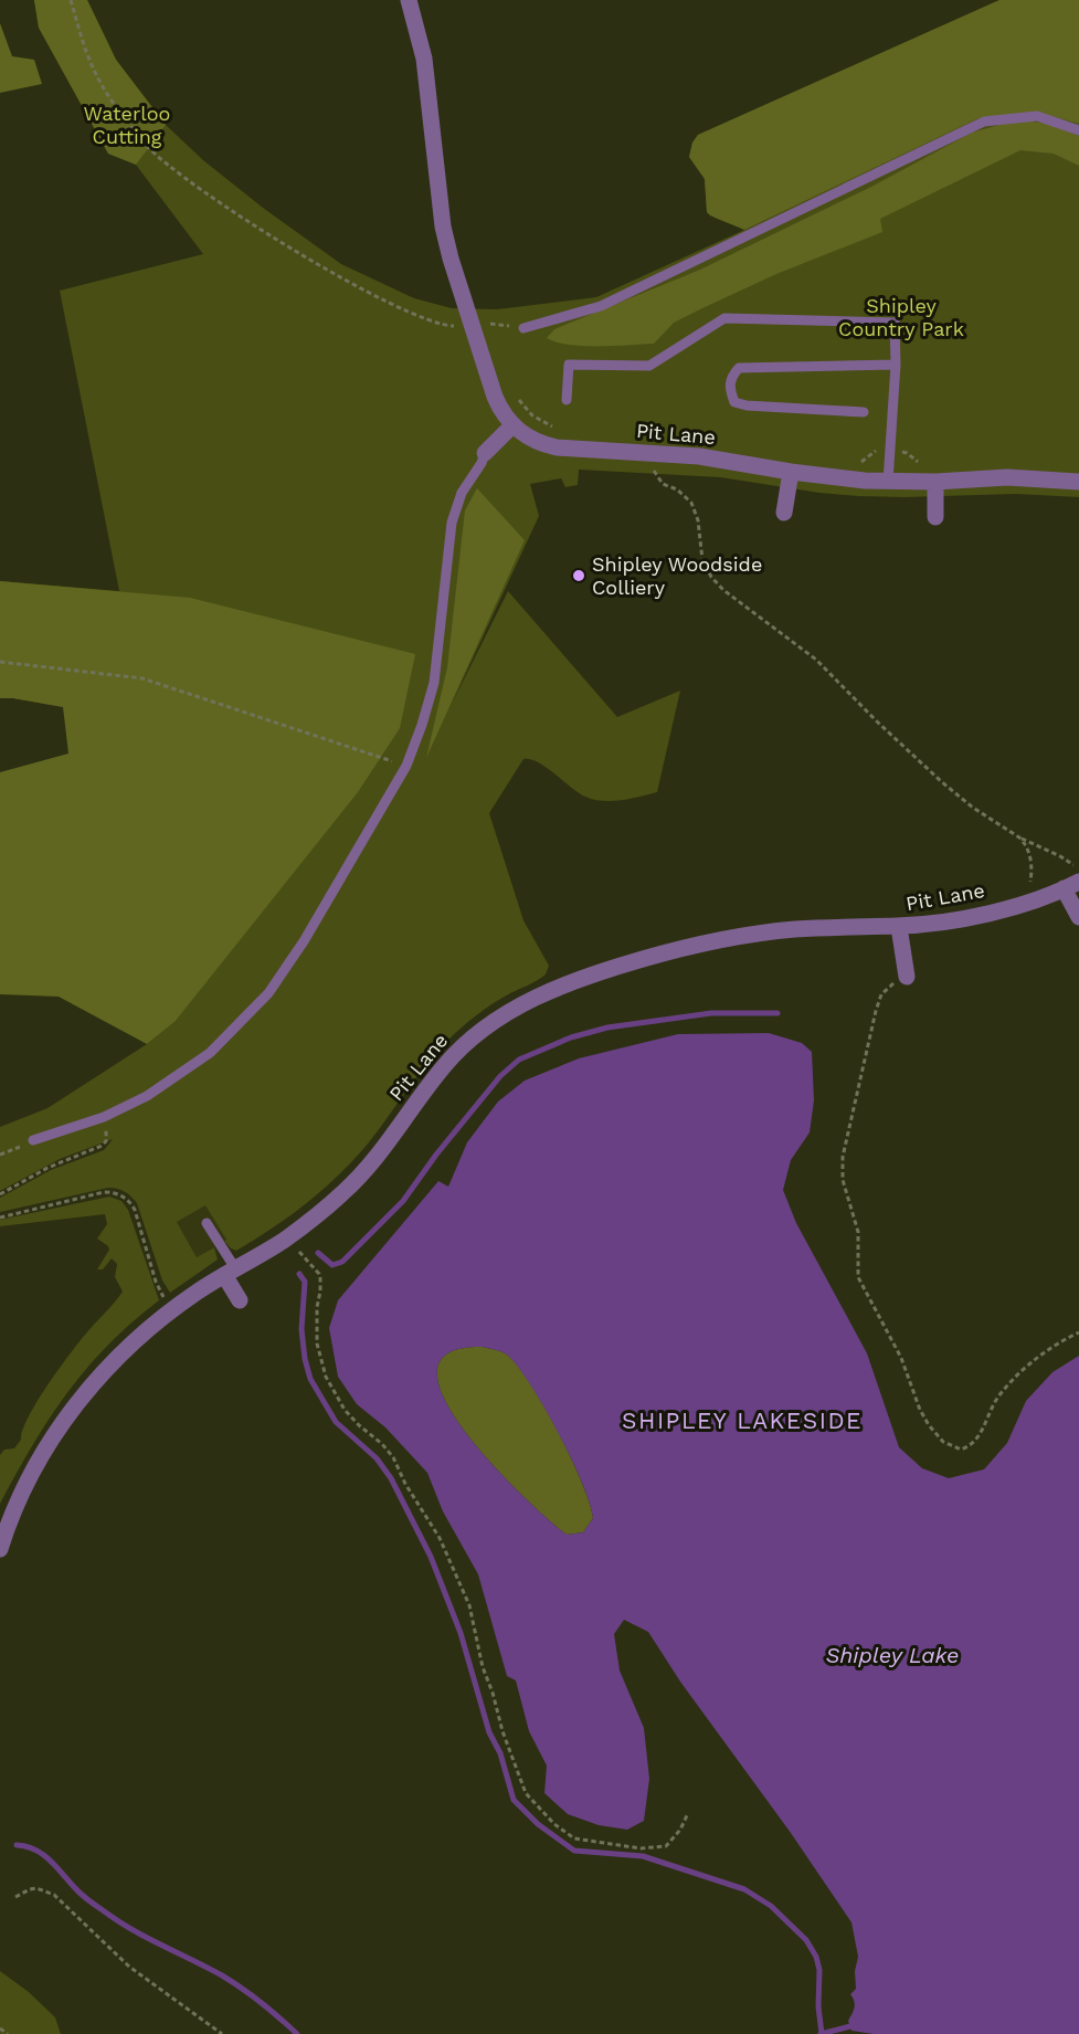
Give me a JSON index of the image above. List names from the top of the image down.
{
  "streets": {
    "street": ["Pit Lane"]
  },
  "districts": ["SHIPLEY LAKESIDE"],
  "water": ["Shipley Lake"],
  "parks": ["Waterloo Cutting", "Shipley Country Park"],
  "places": ["Shipley Woodside Colliery"]
}
